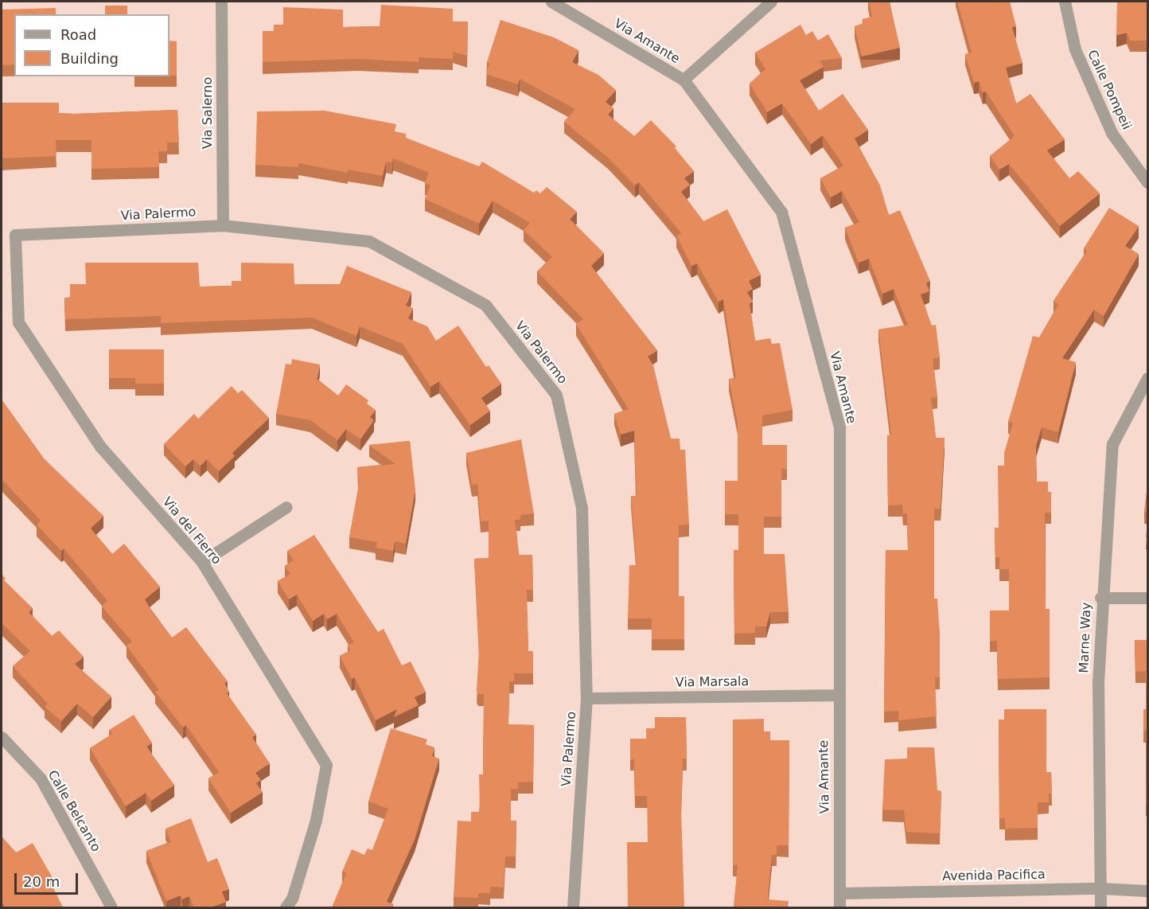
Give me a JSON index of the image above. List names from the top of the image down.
{
  "streets": {
    "street": [
      "Via Amante",
      "Calle Pompeii",
      "Via Salerno",
      "Via Palermo",
      "Via del Fierro",
      "Marne Way",
      "Via Marsala",
      "Calle Belcanto",
      "Avenida Pacifica"
    ]
  },
  "crossings": [
    ["Via Amante", "Via Marsala"],
    ["Via Amante", "Avenida Pacifica"],
    ["Via Salerno", "Via Palermo"],
    ["Via Palermo", "Via del Fierro"],
    ["Via Palermo", "Via Marsala"],
    ["Marne Way", "Avenida Pacifica"]
  ],
  "legend": ["Road", "Building"],
  "scale_bar": "20 m"
}
